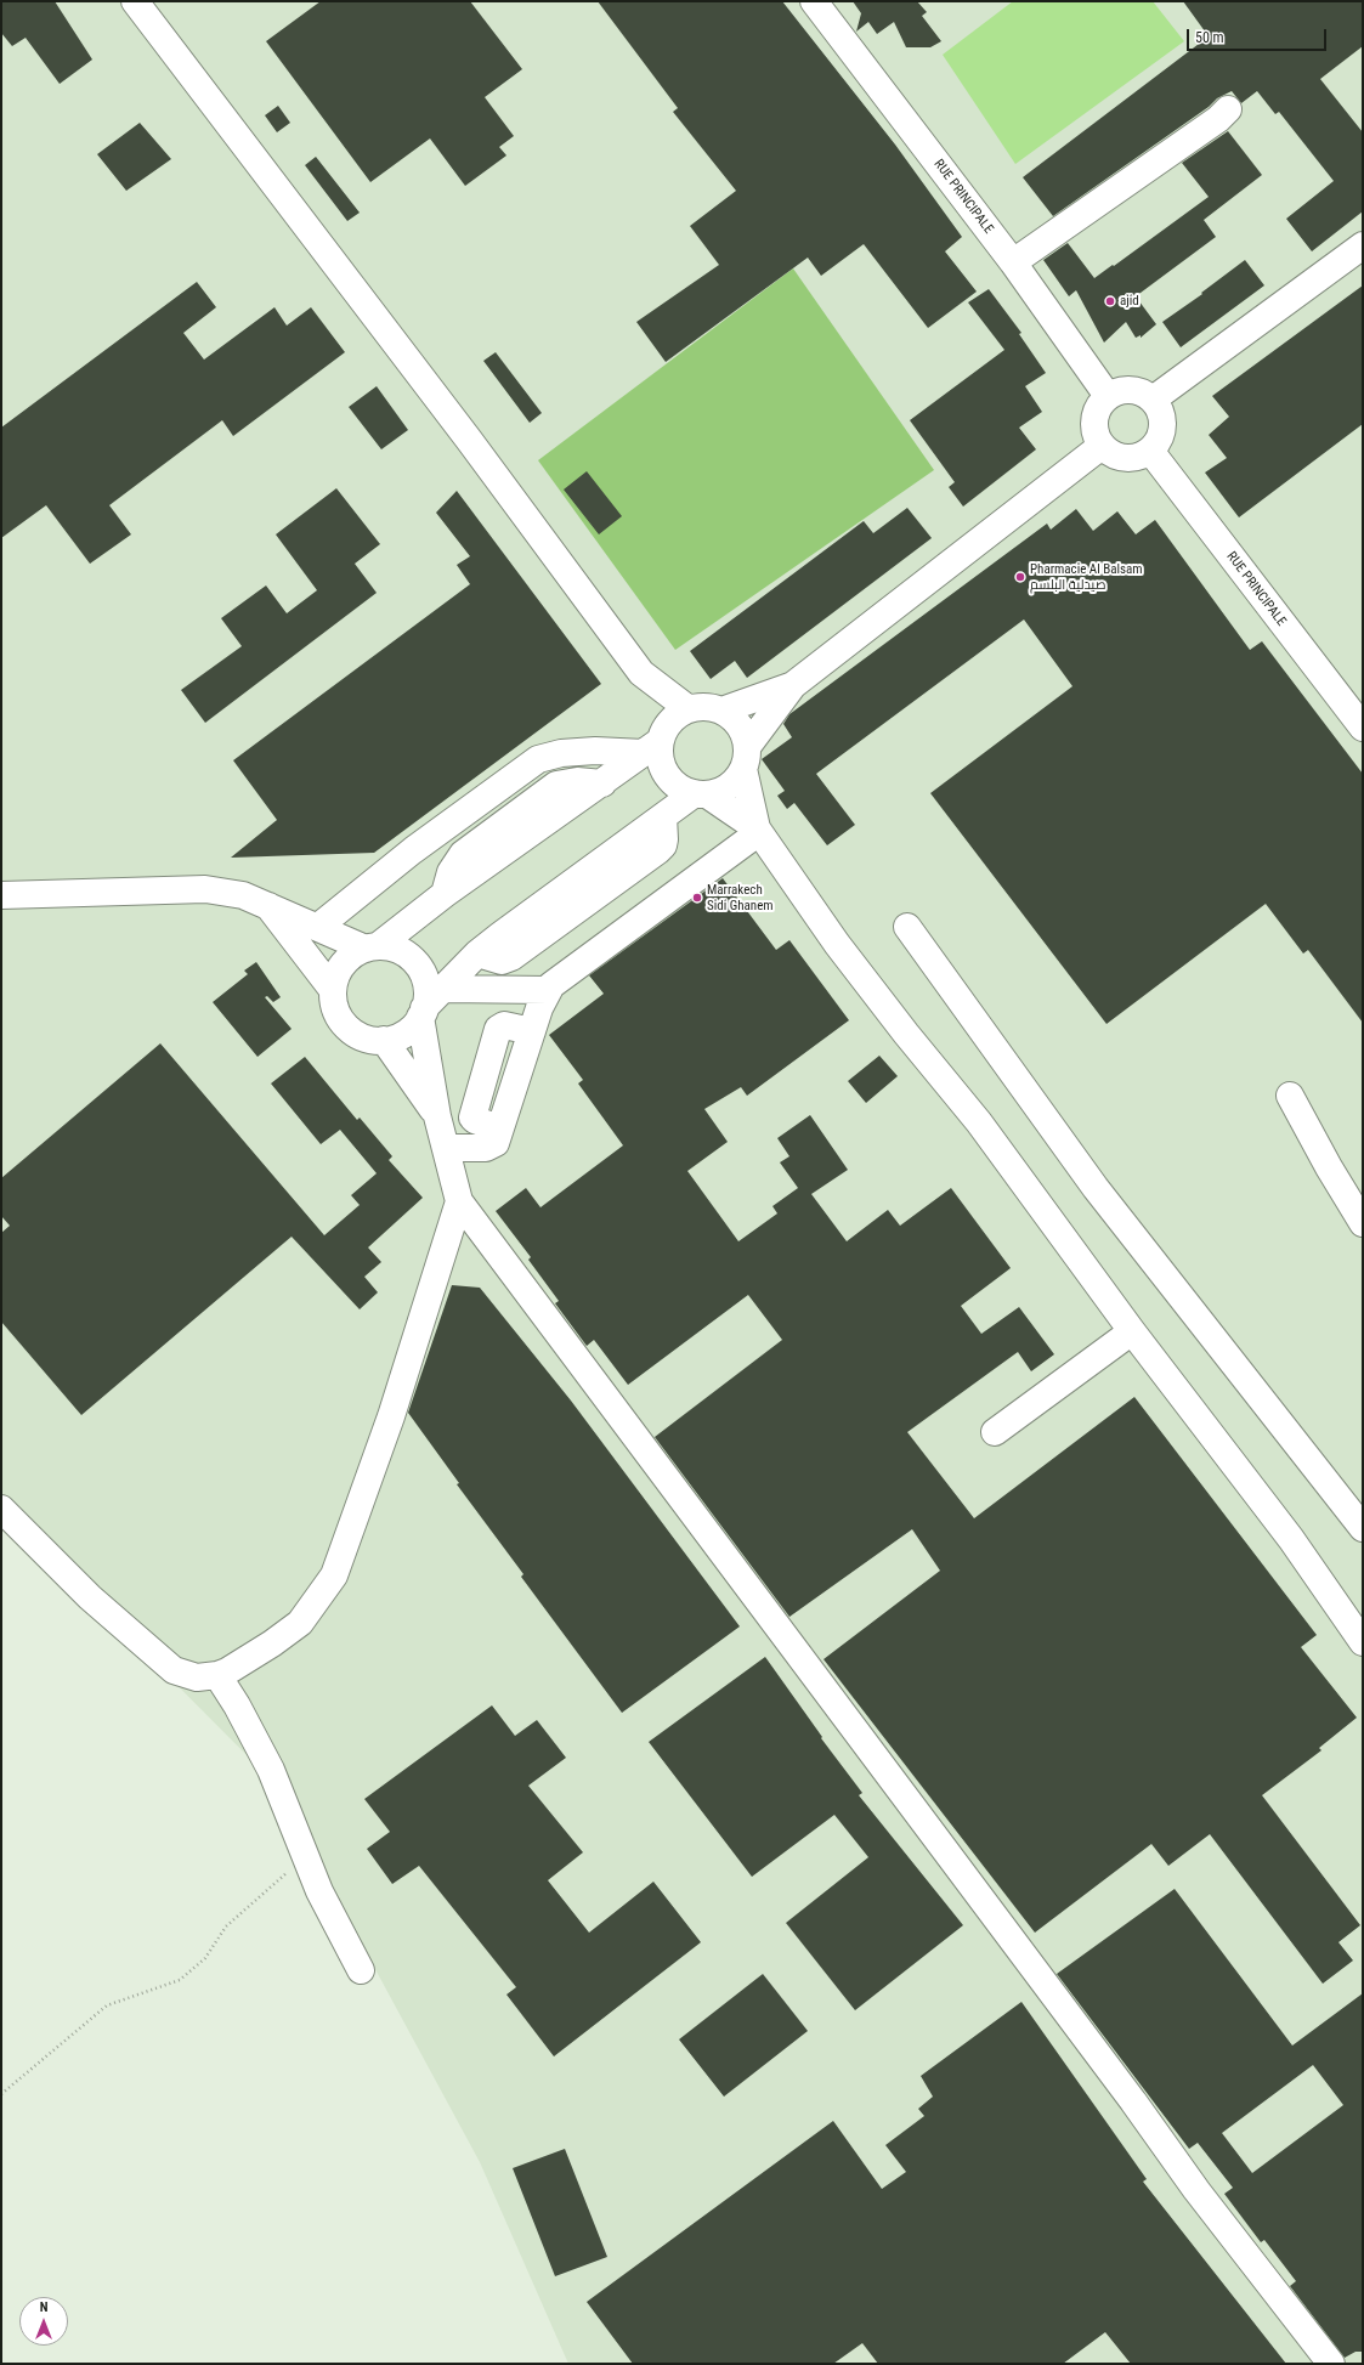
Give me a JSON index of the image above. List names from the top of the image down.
{
  "streets": {
    "street": ["RUE PRINCIPALE"]
  },
  "places": ["ajid", "Pharmacie Al Balsam صيدلية البلسم", "Marrakech Sidi Ghanem"],
  "scale_bar": "50 m",
  "north": "top"
}
